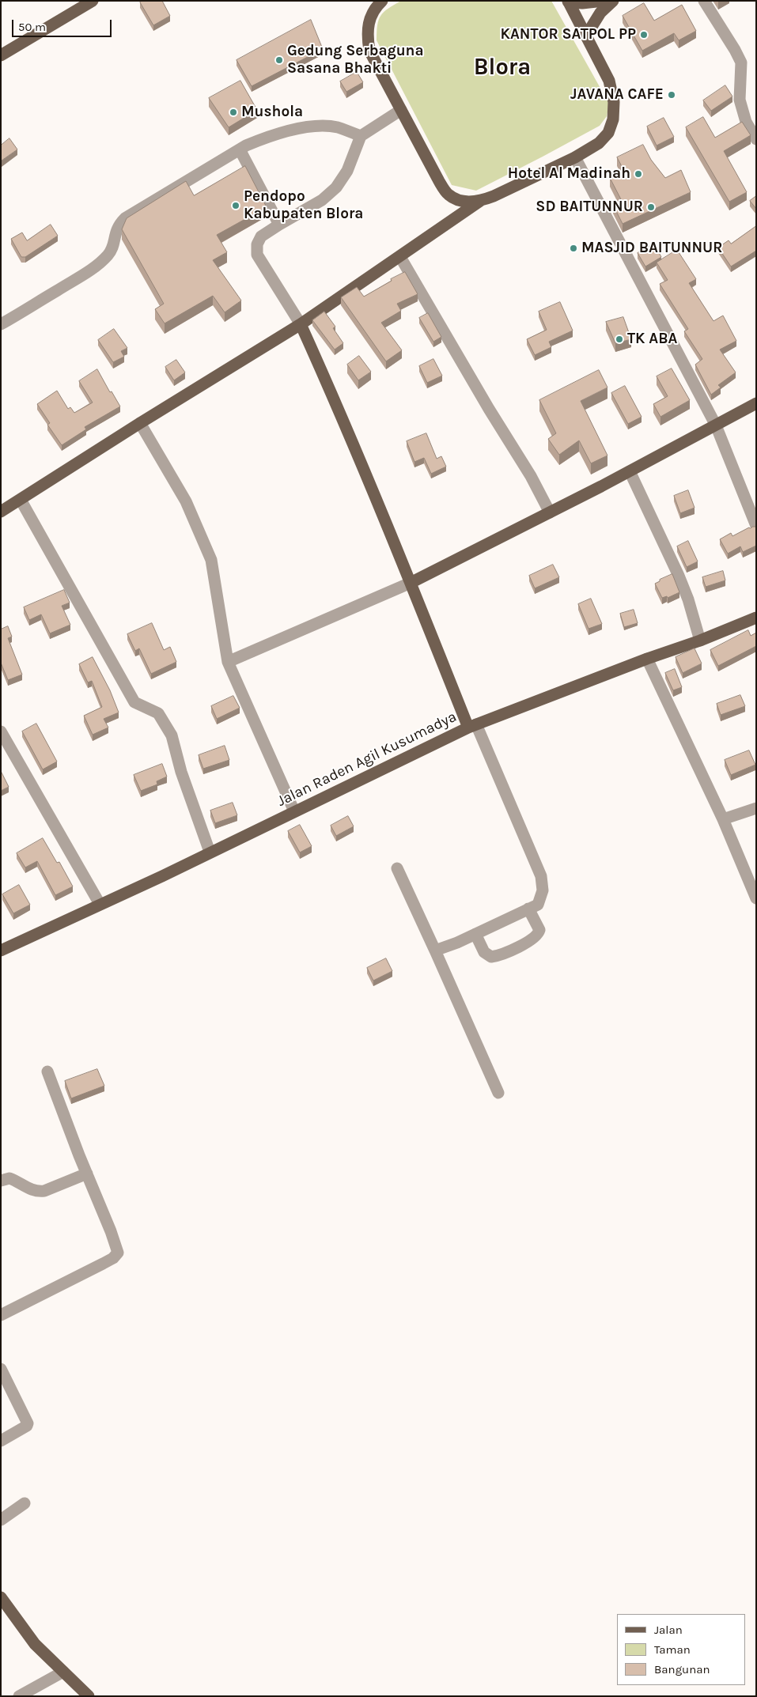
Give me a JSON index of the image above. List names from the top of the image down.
{
  "streets": {
    "main road": ["Jalan Raden Agil Kusumadya"]
  },
  "districts": ["Blora"],
  "places": [
    "KANTOR SATPOL PP",
    "Gedung Serbaguna Sasana Bhakti",
    "JAVANA CAFE",
    "Mushola",
    "Hotel Al Madinah",
    "Pendopo Kabupaten Blora",
    "SD BAITUNNUR",
    "MASJID BAITUNNUR",
    "TK ABA"
  ],
  "legend": ["Jalan", "Taman", "Bangunan"],
  "scale_bar": "50 m"
}
